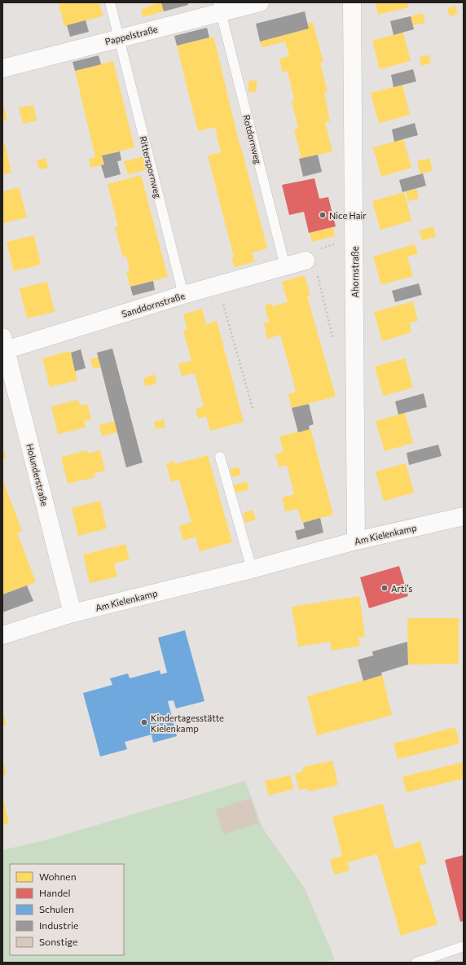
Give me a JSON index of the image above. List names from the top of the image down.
{
  "streets": {
    "street": [
      "Pappelstraße",
      "Ahornstraße",
      "Sanddornstraße",
      "Holunderstraße",
      "Am Kielenkamp"
    ],
    "lane": ["Rotdornweg", "Ritterspornweg"]
  },
  "crossings": [
    ["Pappelstraße", "Rotdornweg"],
    ["Pappelstraße", "Ritterspornweg"],
    ["Rotdornweg", "Sanddornstraße"],
    ["Ritterspornweg", "Sanddornstraße"],
    ["Ahornstraße", "Am Kielenkamp"],
    ["Sanddornstraße", "Holunderstraße"],
    ["Holunderstraße", "Am Kielenkamp"]
  ],
  "places": ["Nice Hair", "Arti’s", "Kindertagesstätte Kielenkamp"],
  "legend": [
    "Wohnen",
    "Handel",
    "Schulen",
    "Industrie",
    "Sonstige"
  ]
}
